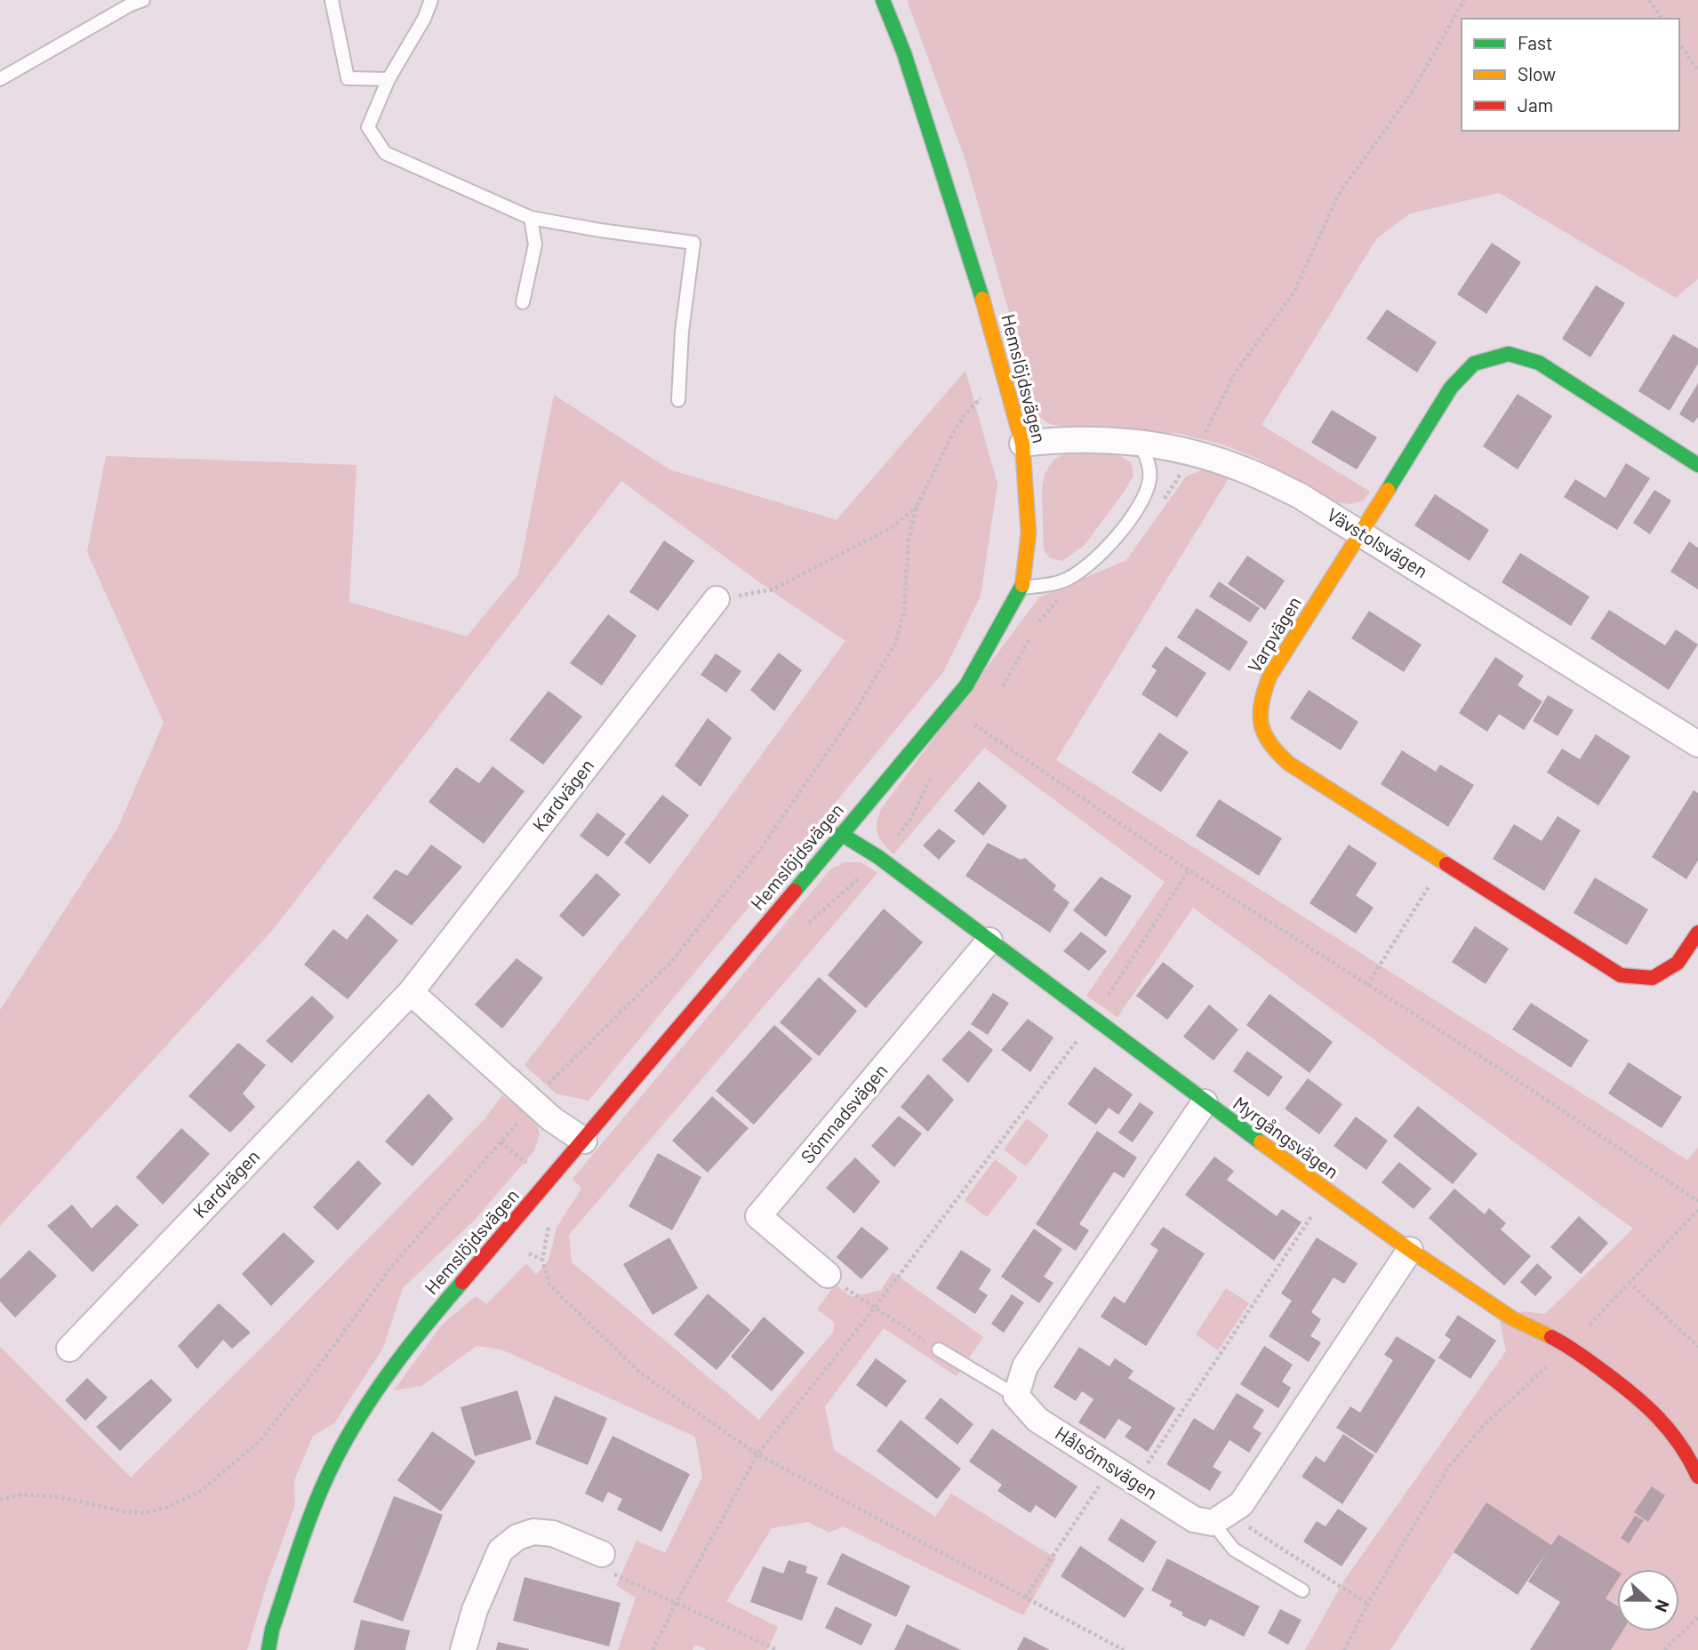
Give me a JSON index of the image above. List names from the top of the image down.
{
  "streets": {
    "street": [
      "Hemslöjdsvägen",
      "Vävstolsvägen",
      "Varpvägen",
      "Kardvägen",
      "Sömnadsvägen",
      "Myrgångsvägen",
      "Hålsömsvägen"
    ]
  },
  "crossings": [
    ["Hemslöjdsvägen", "Vävstolsvägen"],
    ["Hemslöjdsvägen", "Myrgångsvägen"],
    ["Vävstolsvägen", "Varpvägen"],
    ["Sömnadsvägen", "Myrgångsvägen"]
  ],
  "legend": ["Fast", "Slow", "Jam"],
  "north": "right"
}
